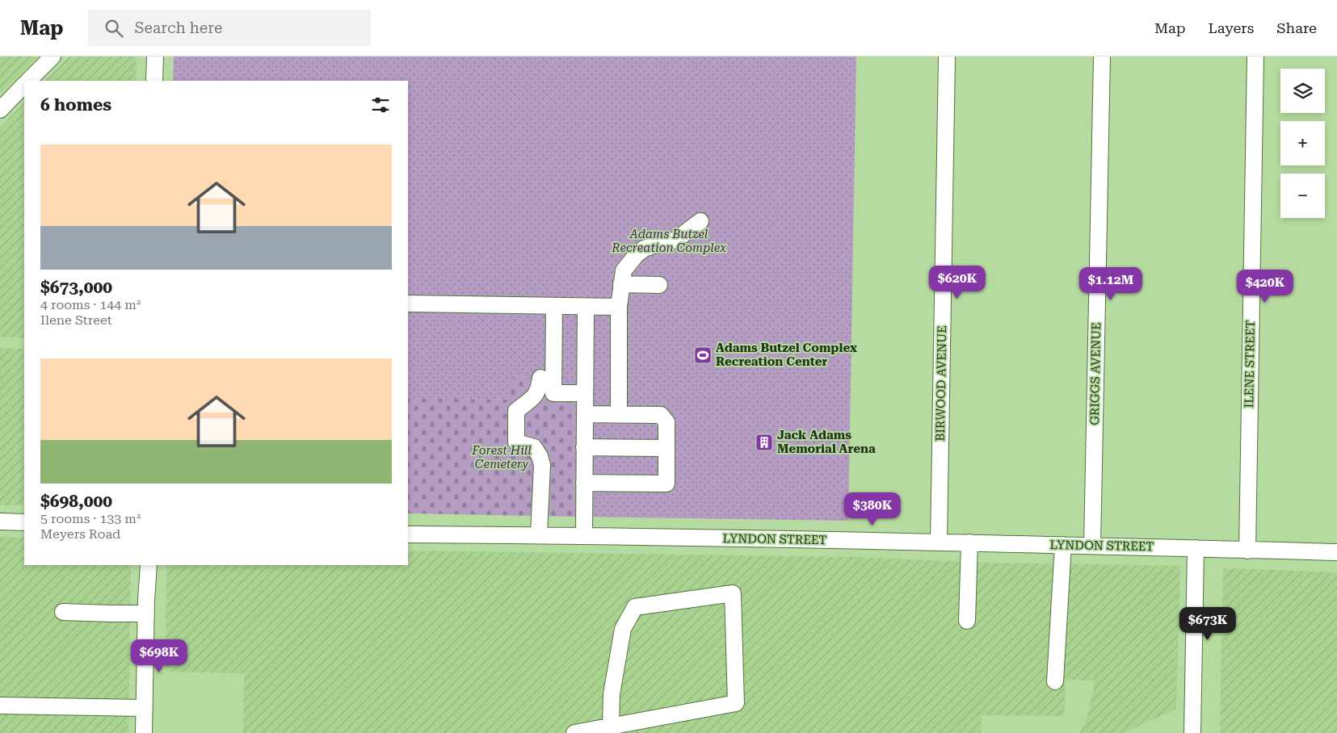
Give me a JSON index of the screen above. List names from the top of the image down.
{
  "streets": {
    "street": [
      "ILENE STREET",
      "GRIGGS AVENUE",
      "BIRWOOD AVENUE",
      "LYNDON STREET"
    ]
  },
  "crossings": [
    ["ILENE STREET", "LYNDON STREET"],
    ["GRIGGS AVENUE", "LYNDON STREET"],
    ["BIRWOOD AVENUE", "LYNDON STREET"]
  ],
  "parks": ["Adams Butzel Recreation Complex", "Forest Hill Cemetery"],
  "places": {
    "sports": ["Adams Butzel Complex Recreation Center"],
    "building": ["Jack Adams Memorial Arena"]
  },
  "page": {
    "header": "Map",
    "search": "Search here",
    "nav": ["Map", "Layers", "Share"],
    "map_buttons": ["+", "−"],
    "heading": "6 homes",
    "list": [
      {
        "name": "$673,000",
        "note": "4 rooms · 144 m² · Ilene Street"
      },
      {
        "name": "$698,000",
        "note": "5 rooms · 133 m² · Meyers Road"
      }
    ],
    "price": [
      "$620K",
      "$1.12M",
      "$420K",
      "$380K",
      "$673K",
      "$698K"
    ]
  }
}
